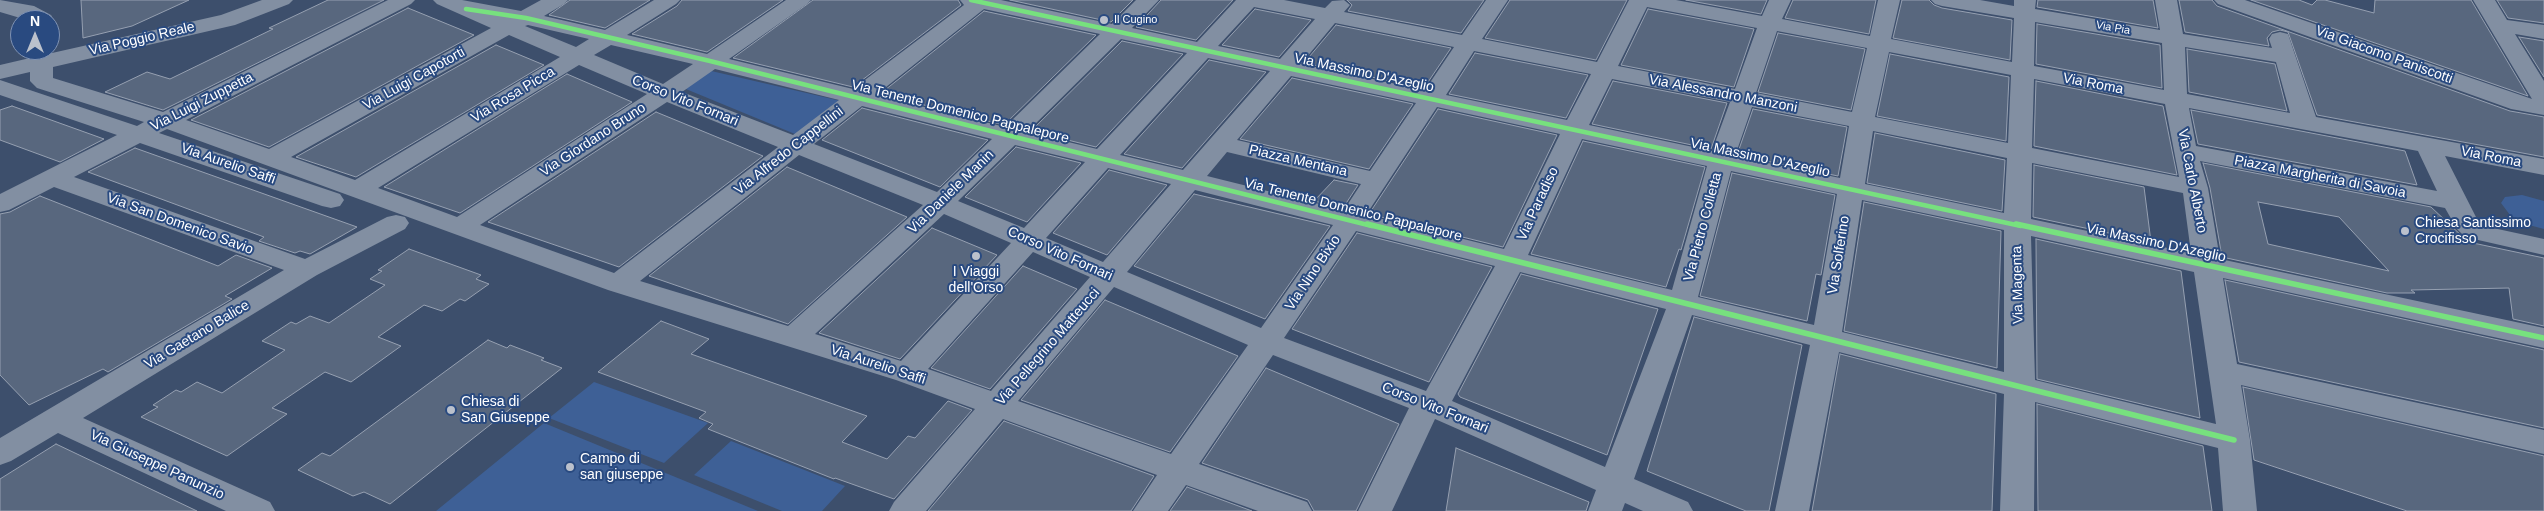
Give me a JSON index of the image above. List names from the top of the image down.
{
  "streets": {
    "street": [
      "Via Pia",
      "Via Poggio Reale",
      "Via Giacomo Paniscotti",
      "Via Massimo D'Azeglio",
      "Via Luigi Capotorti",
      "Via Roma",
      "Via Alessandro Manzoni",
      "Via Rosa Picca",
      "Corso Vito Fornari",
      "Via Luigi Zuppetta",
      "Via Tenente Domenico Pappalepore",
      "Via Giordano Bruno",
      "Via Alfredo Cappellini",
      "Piazza Mentana",
      "Via Aurelio Saffi",
      "Piazza Margherita di Savoia",
      "Via Carlo Alberto",
      "Via Daniele Manin",
      "Via Paradiso",
      "Via San Domenico Savio",
      "Via Pietro Colletta",
      "Via Solferino",
      "Via Nino Bixio",
      "Via Magenta",
      "Via Gaetano Balice",
      "Via Pellegrino Matteucci",
      "Via Giuseppe Panunzio"
    ]
  },
  "crossings": [
    ["Via Pia", "Via Carlo Alberto"],
    ["Via Pia", "Via Magenta"],
    ["Via Massimo D'Azeglio", "Via Alfredo Cappellini"],
    ["Via Massimo D'Azeglio", "Via Carlo Alberto"],
    ["Via Massimo D'Azeglio", "Via Daniele Manin"],
    ["Via Massimo D'Azeglio", "Via Paradiso"],
    ["Via Massimo D'Azeglio", "Via Pietro Colletta"],
    ["Via Massimo D'Azeglio", "Via Solferino"],
    ["Via Massimo D'Azeglio", "Via Nino Bixio"],
    ["Via Massimo D'Azeglio", "Via Magenta"],
    ["Via Massimo D'Azeglio", "Via Pellegrino Matteucci"],
    ["Via Luigi Capotorti", "Corso Vito Fornari"],
    ["Via Luigi Capotorti", "Via Tenente Domenico Pappalepore"],
    ["Via Luigi Capotorti", "Via Aurelio Saffi"],
    ["Via Roma", "Via Carlo Alberto"],
    ["Via Roma", "Via Paradiso"],
    ["Via Roma", "Via Pietro Colletta"],
    ["Via Roma", "Via Solferino"],
    ["Via Roma", "Via Magenta"],
    ["Via Alessandro Manzoni", "Via Carlo Alberto"],
    ["Via Alessandro Manzoni", "Via Paradiso"],
    ["Via Alessandro Manzoni", "Via Pietro Colletta"],
    ["Via Alessandro Manzoni", "Via Solferino"],
    ["Via Alessandro Manzoni", "Via Nino Bixio"],
    ["Via Alessandro Manzoni", "Via Magenta"],
    ["Via Alessandro Manzoni", "Via Pellegrino Matteucci"],
    ["Via Rosa Picca", "Corso Vito Fornari"],
    ["Via Rosa Picca", "Via Tenente Domenico Pappalepore"],
    ["Via Rosa Picca", "Via Aurelio Saffi"],
    ["Corso Vito Fornari", "Via Tenente Domenico Pappalepore"],
    ["Corso Vito Fornari", "Via Giordano Bruno"],
    ["Corso Vito Fornari", "Via Alfredo Cappellini"],
    ["Corso Vito Fornari", "Via Daniele Manin"],
    ["Corso Vito Fornari", "Via Paradiso"],
    ["Corso Vito Fornari", "Via Pietro Colletta"],
    ["Corso Vito Fornari", "Via Nino Bixio"],
    ["Corso Vito Fornari", "Via Pellegrino Matteucci"],
    ["Via Luigi Zuppetta", "Via Aurelio Saffi"],
    ["Via Luigi Zuppetta", "Via San Domenico Savio"],
    ["Via Tenente Domenico Pappalepore", "Via Giordano Bruno"],
    ["Via Tenente Domenico Pappalepore", "Via Alfredo Cappellini"],
    ["Via Tenente Domenico Pappalepore", "Via Carlo Alberto"],
    ["Via Tenente Domenico Pappalepore", "Via Daniele Manin"],
    ["Via Tenente Domenico Pappalepore", "Via Paradiso"],
    ["Via Tenente Domenico Pappalepore", "Via Pietro Colletta"],
    ["Via Tenente Domenico Pappalepore", "Via Solferino"],
    ["Via Tenente Domenico Pappalepore", "Via Nino Bixio"],
    ["Via Tenente Domenico Pappalepore", "Via Magenta"],
    ["Via Tenente Domenico Pappalepore", "Via Pellegrino Matteucci"],
    ["Via Giordano Bruno", "Via Aurelio Saffi"],
    ["Via Alfredo Cappellini", "Via Aurelio Saffi"],
    ["Piazza Mentana", "Via Nino Bixio"],
    ["Piazza Mentana", "Via Pellegrino Matteucci"],
    ["Via Aurelio Saffi", "Via Daniele Manin"],
    ["Via Aurelio Saffi", "Via Nino Bixio"],
    ["Via Aurelio Saffi", "Via Gaetano Balice"],
    ["Via Aurelio Saffi", "Via Pellegrino Matteucci"],
    ["Piazza Margherita di Savoia", "Via Carlo Alberto"],
    ["Via San Domenico Savio", "Via Gaetano Balice"],
    ["Via Gaetano Balice", "Via Giuseppe Panunzio"]
  ],
  "places": [
    "Il Cugino",
    "Chiesa Santissimo Crocifisso",
    "I Viaggi dell'Orso",
    "Chiesa di San Giuseppe",
    "Campo di san giuseppe"
  ],
  "north": "top"
}
